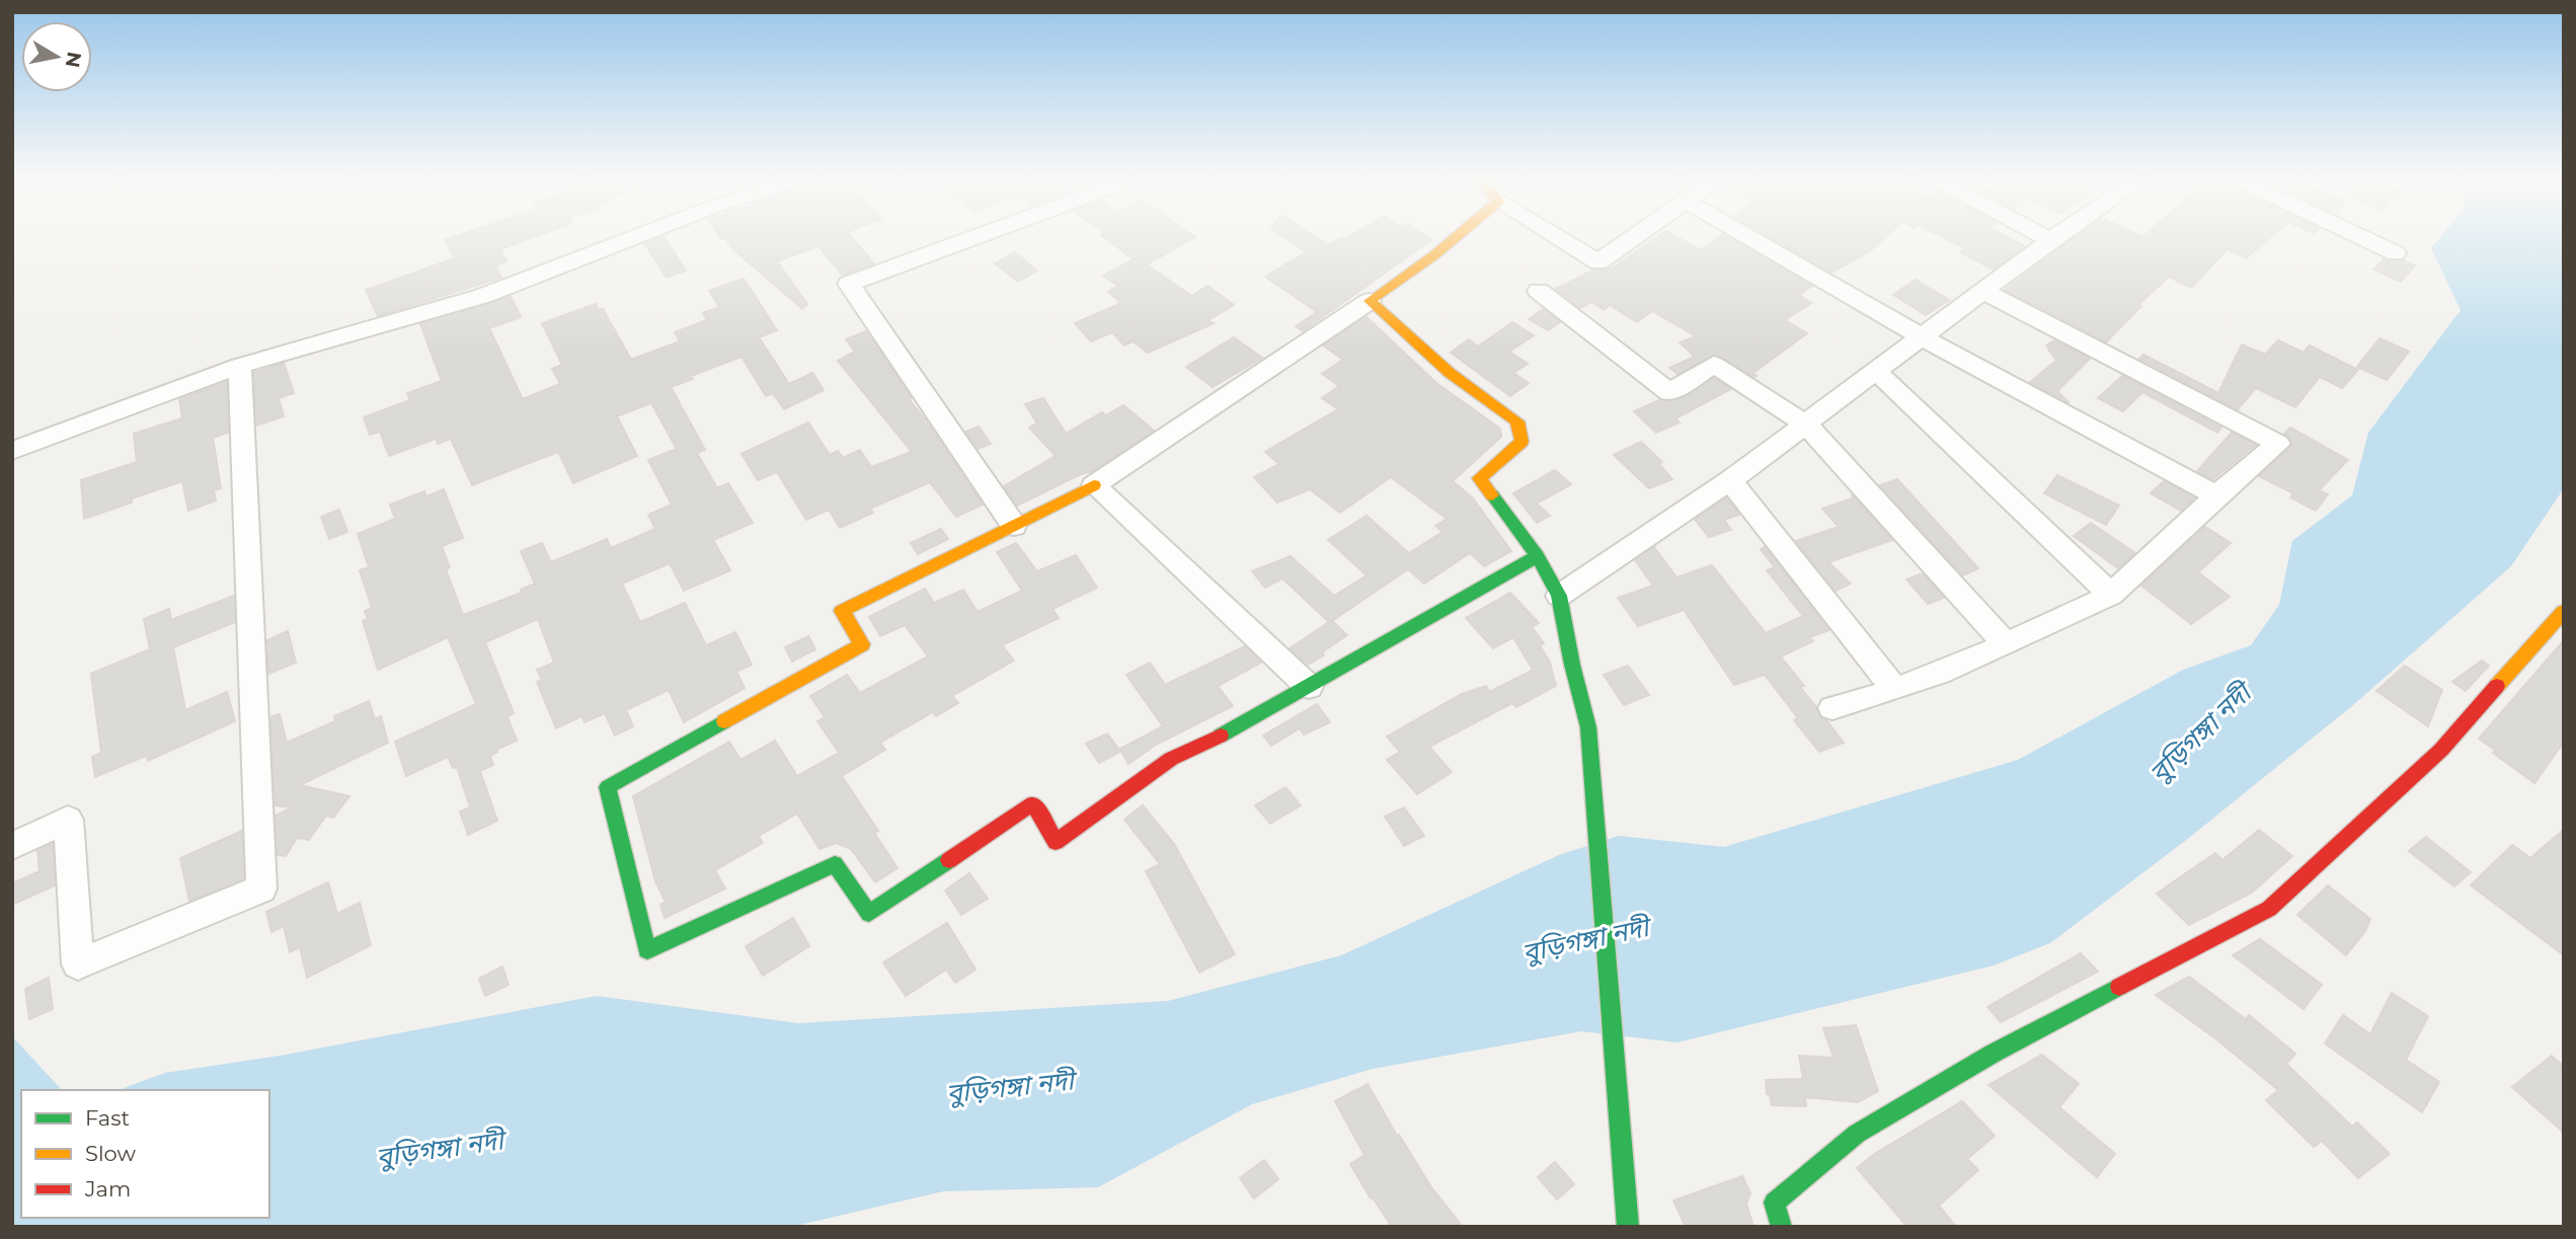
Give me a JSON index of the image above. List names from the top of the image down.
{
  "water": ["বুড়িগঙ্গা নদী"],
  "legend": ["Fast", "Slow", "Jam"],
  "north": "right"
}
